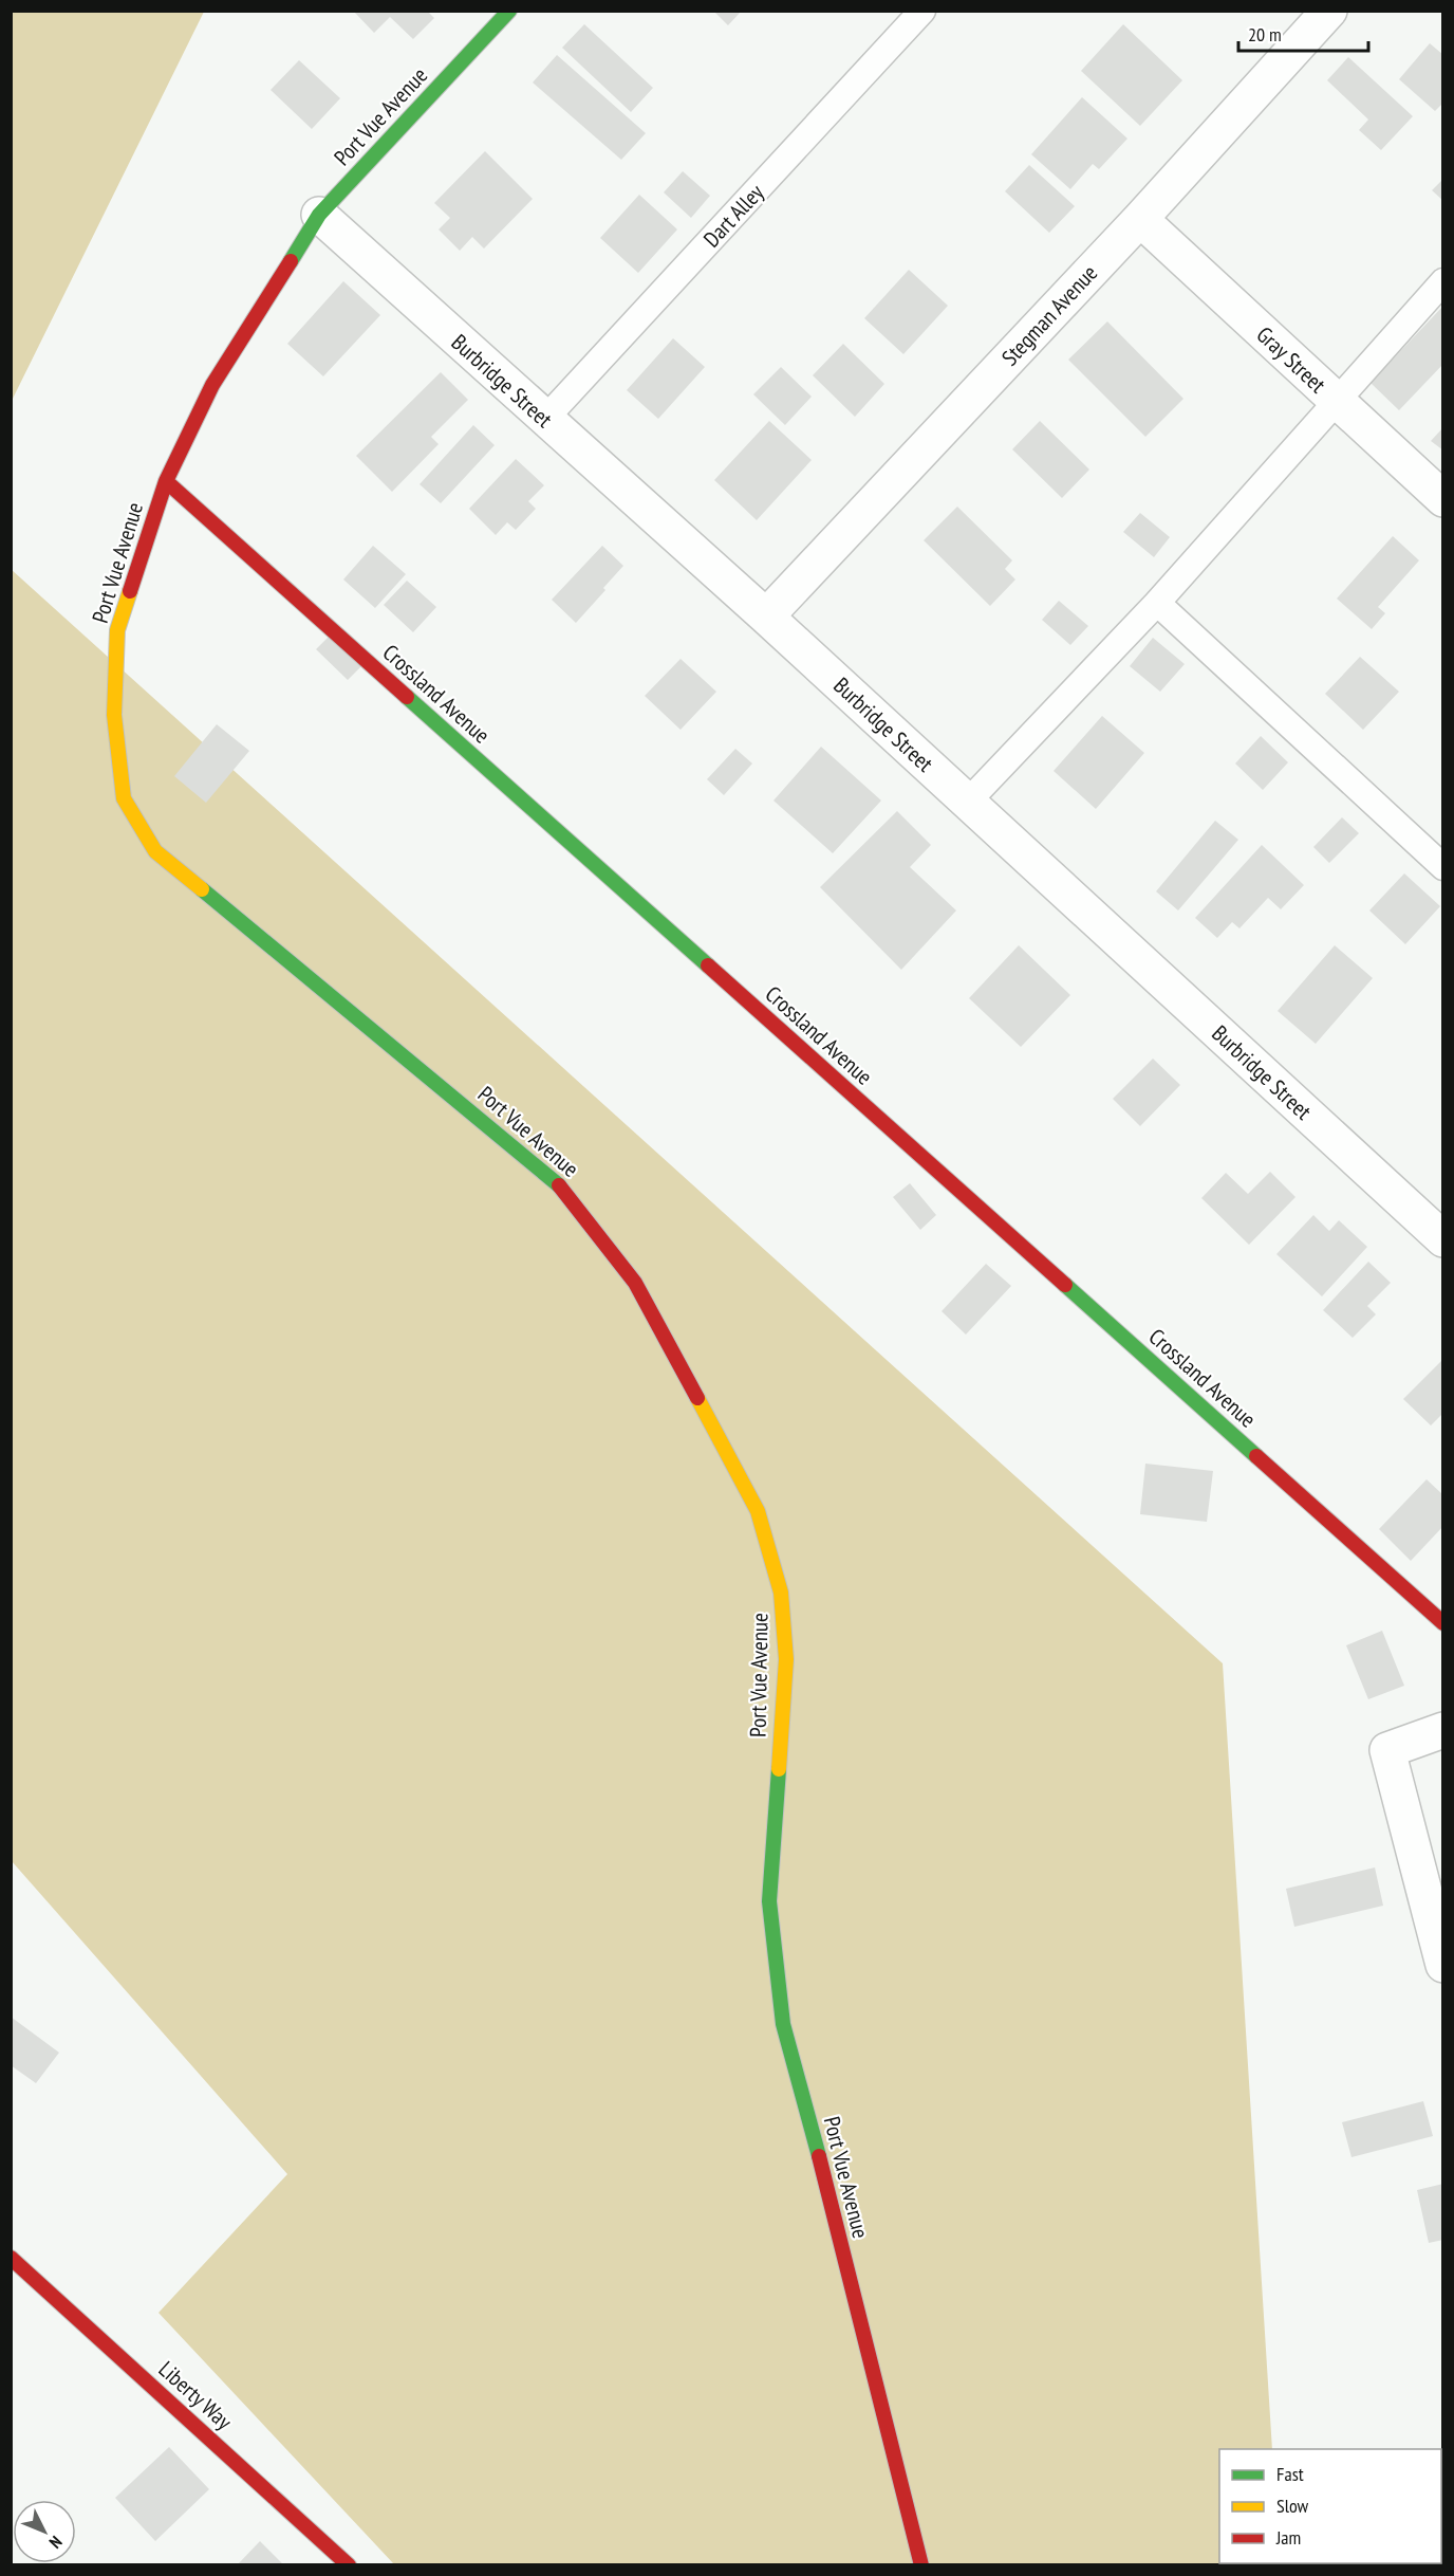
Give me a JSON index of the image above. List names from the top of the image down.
{
  "streets": {
    "street": [
      "Port Vue Avenue",
      "Stegman Avenue",
      "Gray Street",
      "Burbridge Street",
      "Crossland Avenue",
      "Liberty Way"
    ],
    "lane": ["Dart Alley"]
  },
  "crossings": [
    ["Port Vue Avenue", "Burbridge Street"],
    ["Port Vue Avenue", "Crossland Avenue"],
    ["Dart Alley", "Burbridge Street"],
    ["Stegman Avenue", "Gray Street"],
    ["Stegman Avenue", "Burbridge Street"]
  ],
  "legend": ["Fast", "Slow", "Jam"],
  "scale_bar": "20 m",
  "north": "bottom right"
}
